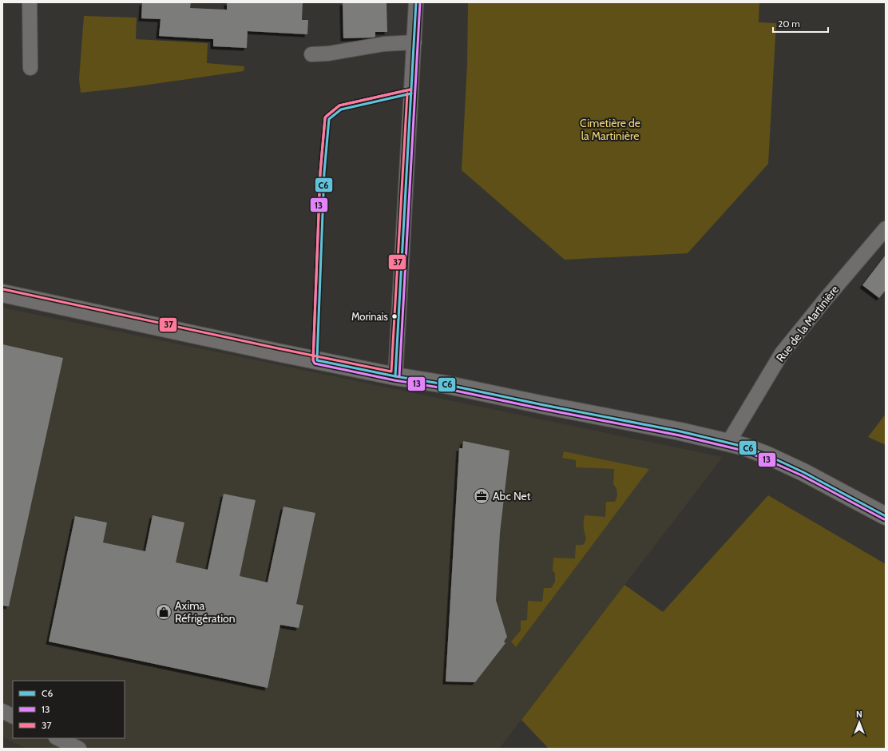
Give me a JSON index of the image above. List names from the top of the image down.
{
  "streets": {
    "street": ["Rue de la Martinière"]
  },
  "parks": ["Cimetière de la Martinière"],
  "places": {
    "other": ["Morinais"],
    "office": ["Abc Net"],
    "shop": ["Axima Réfrigération"]
  },
  "lines": ["transit line C6", "transit line 13", "transit line 37"],
  "legend": ["C6", "13", "37"],
  "scale_bar": "20 m",
  "north": "top"
}
